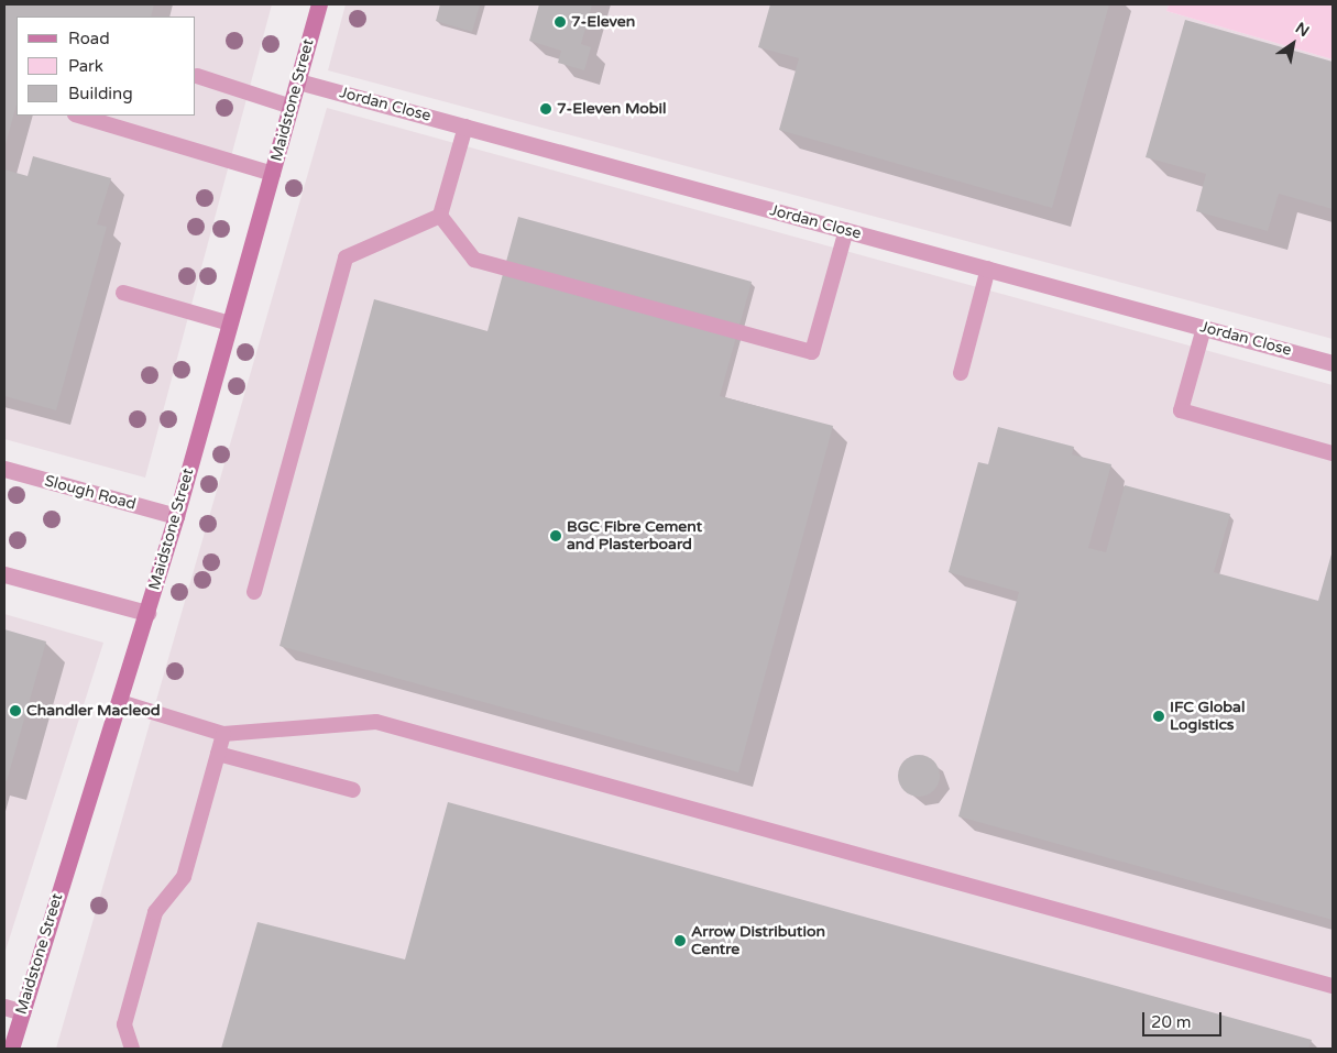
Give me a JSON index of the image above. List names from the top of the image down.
{
  "streets": {
    "main road": ["Maidstone Street"],
    "street": ["Jordan Close", "Slough Road"]
  },
  "crossings": [
    ["Maidstone Street", "Jordan Close"],
    ["Maidstone Street", "Slough Road"]
  ],
  "places": [
    "7-Eleven",
    "7-Eleven Mobil",
    "BGC Fibre Cement and Plasterboard",
    "Chandler Macleod",
    "IFC Global Logistics",
    "Arrow Distribution Centre"
  ],
  "legend": ["Road", "Park", "Building"],
  "scale_bar": "20 m",
  "north": "top right"
}
